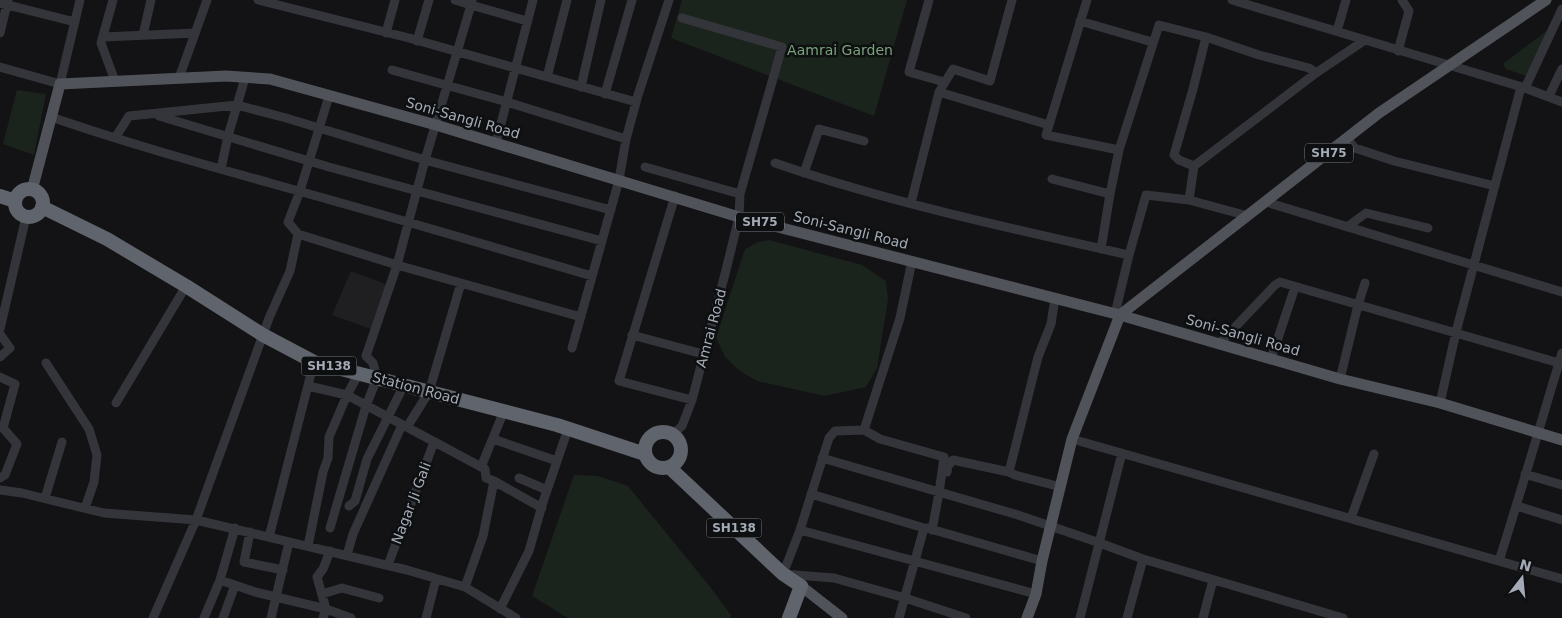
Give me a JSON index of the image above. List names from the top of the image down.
{
  "streets": {
    "highway": ["SH138", "Station Road"],
    "main road": ["Soni-Sangli Road", "SH75"],
    "street": ["Amrai Road", "Nagar Ji Gali"]
  },
  "crossings": [
    ["Soni-Sangli Road", "SH75"],
    ["Soni-Sangli Road", "Amrai Road"],
    ["Amrai Road", "SH138"],
    ["Amrai Road", "Station Road"],
    ["SH138", "Station Road"]
  ],
  "parks": ["Aamrai Garden"],
  "north": "top"
}
